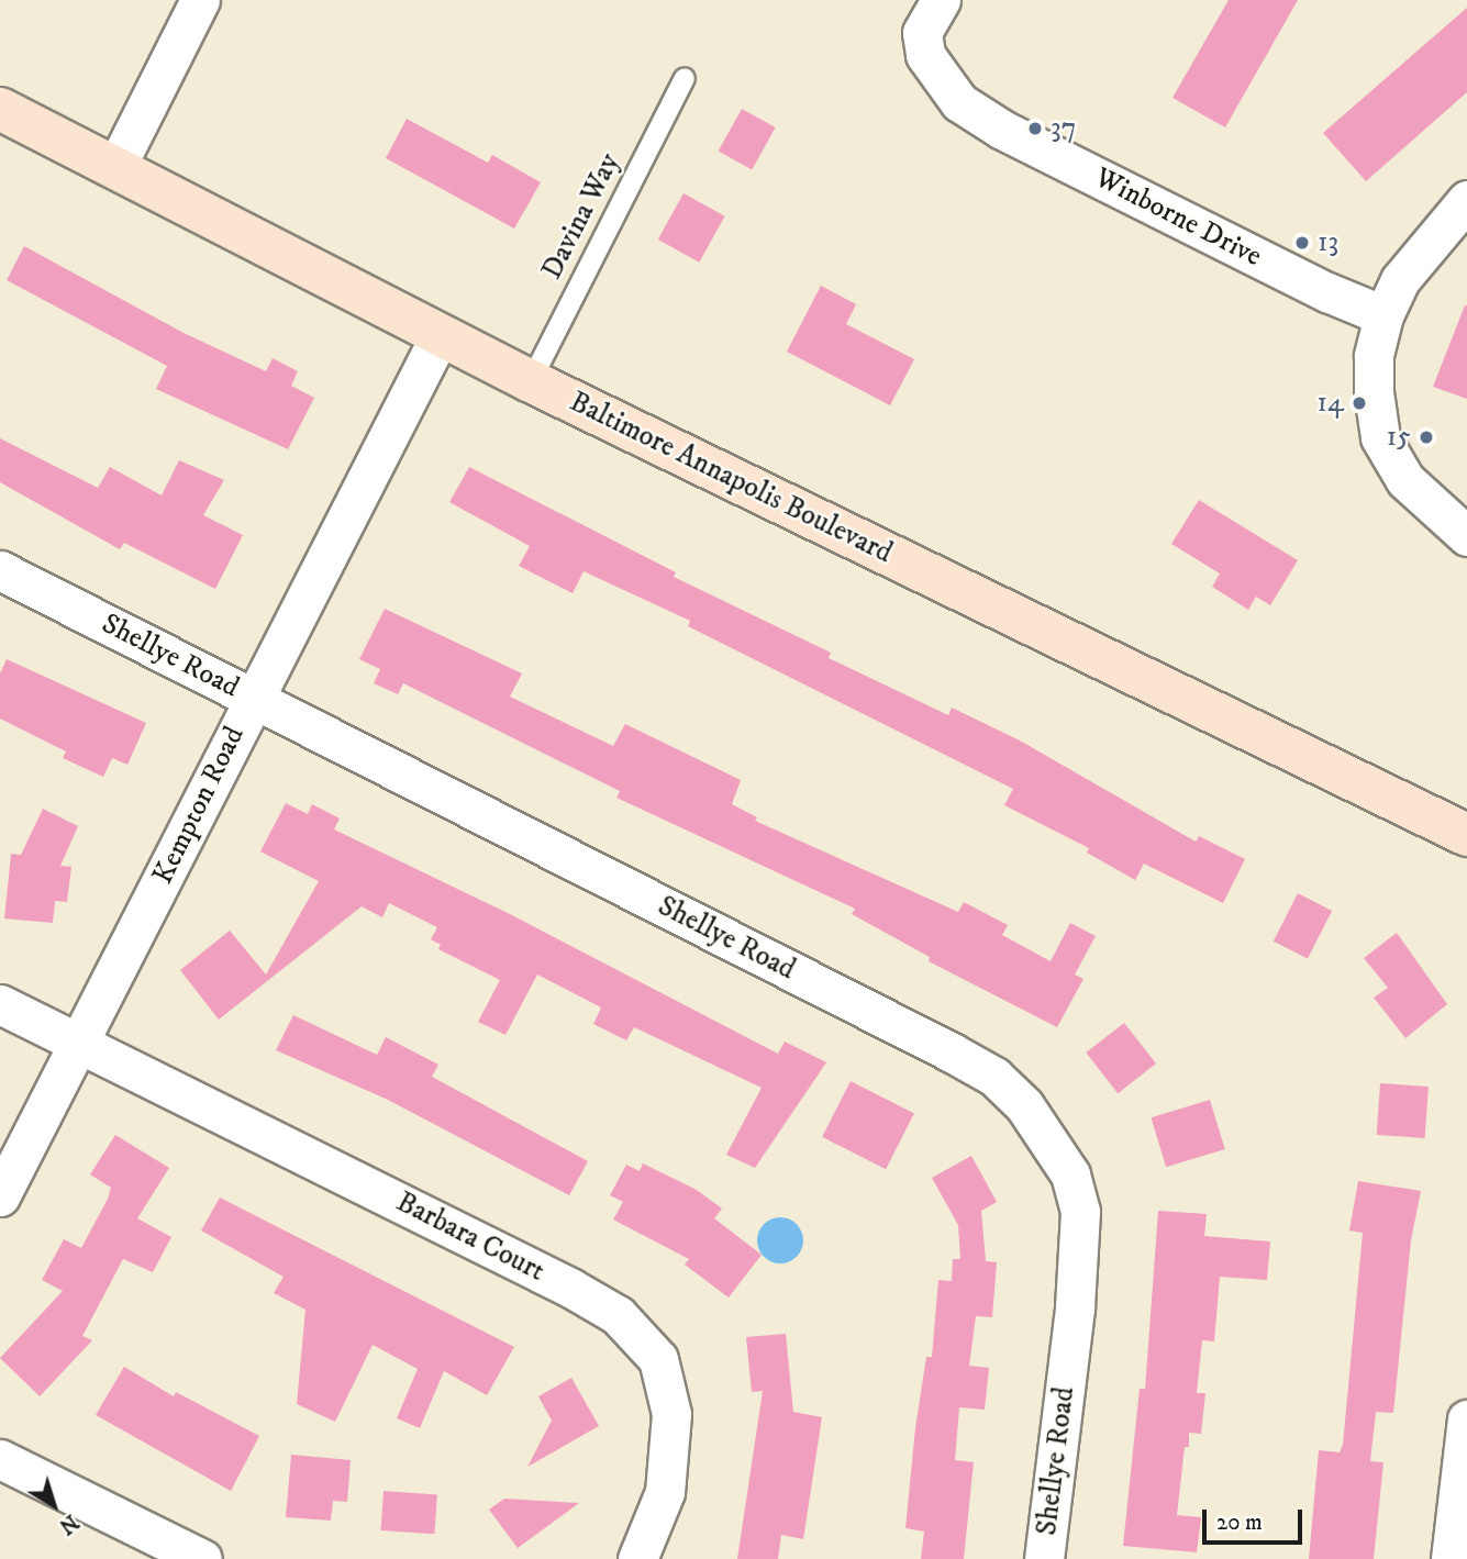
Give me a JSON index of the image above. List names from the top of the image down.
{
  "streets": {
    "main road": ["Baltimore Annapolis Boulevard"],
    "street": [
      "Winborne Drive",
      "Shellye Road",
      "Kempton Road",
      "Barbara Court"
    ],
    "lane": ["Davina Way"]
  },
  "crossings": [
    ["Davina Way", "Baltimore Annapolis Boulevard"],
    ["Baltimore Annapolis Boulevard", "Kempton Road"],
    ["Shellye Road", "Kempton Road"],
    ["Kempton Road", "Barbara Court"]
  ],
  "places": [
    "37",
    "13",
    "14",
    "15"
  ],
  "scale_bar": "20 m",
  "north": "bottom right"
}
